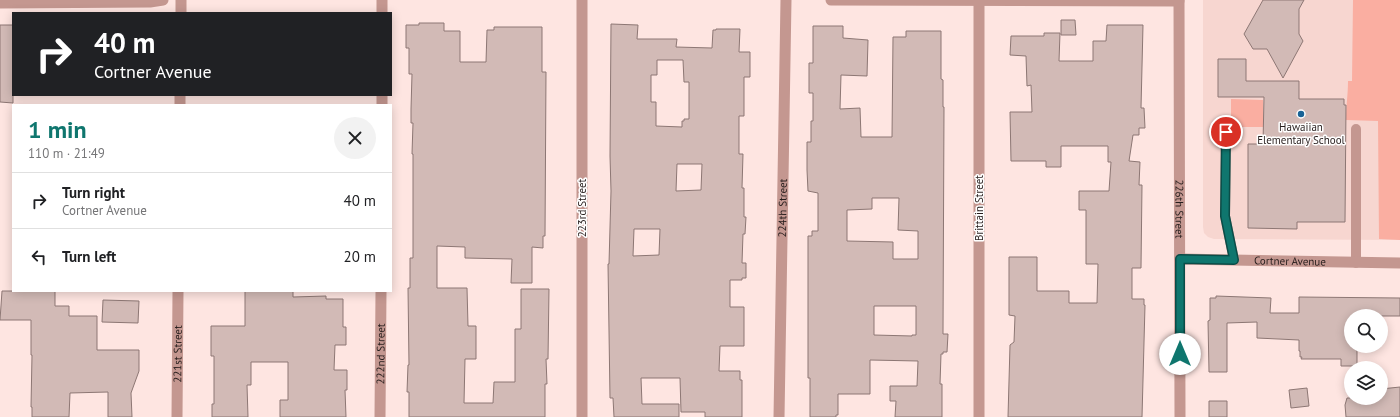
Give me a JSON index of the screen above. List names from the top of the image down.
{
  "streets": {
    "street": [
      "223rd Street",
      "224th Street",
      "Brittain Street",
      "226th Street",
      "Cortner Avenue",
      "221st Street",
      "222nd Street"
    ]
  },
  "crossings": [
    ["226th Street", "Cortner Avenue"]
  ],
  "places": ["Hawaiian Elementary School"],
  "page": {
    "turn": ["40 m", "Cortner Avenue"],
    "heading": ["1 min", "110 m · 21:49"],
    "list": [
      {
        "name": "Turn right",
        "note": "Cortner Avenue",
        "value": "40 m"
      },
      {
        "name": "Turn left",
        "value": "20 m"
      }
    ]
  }
}
